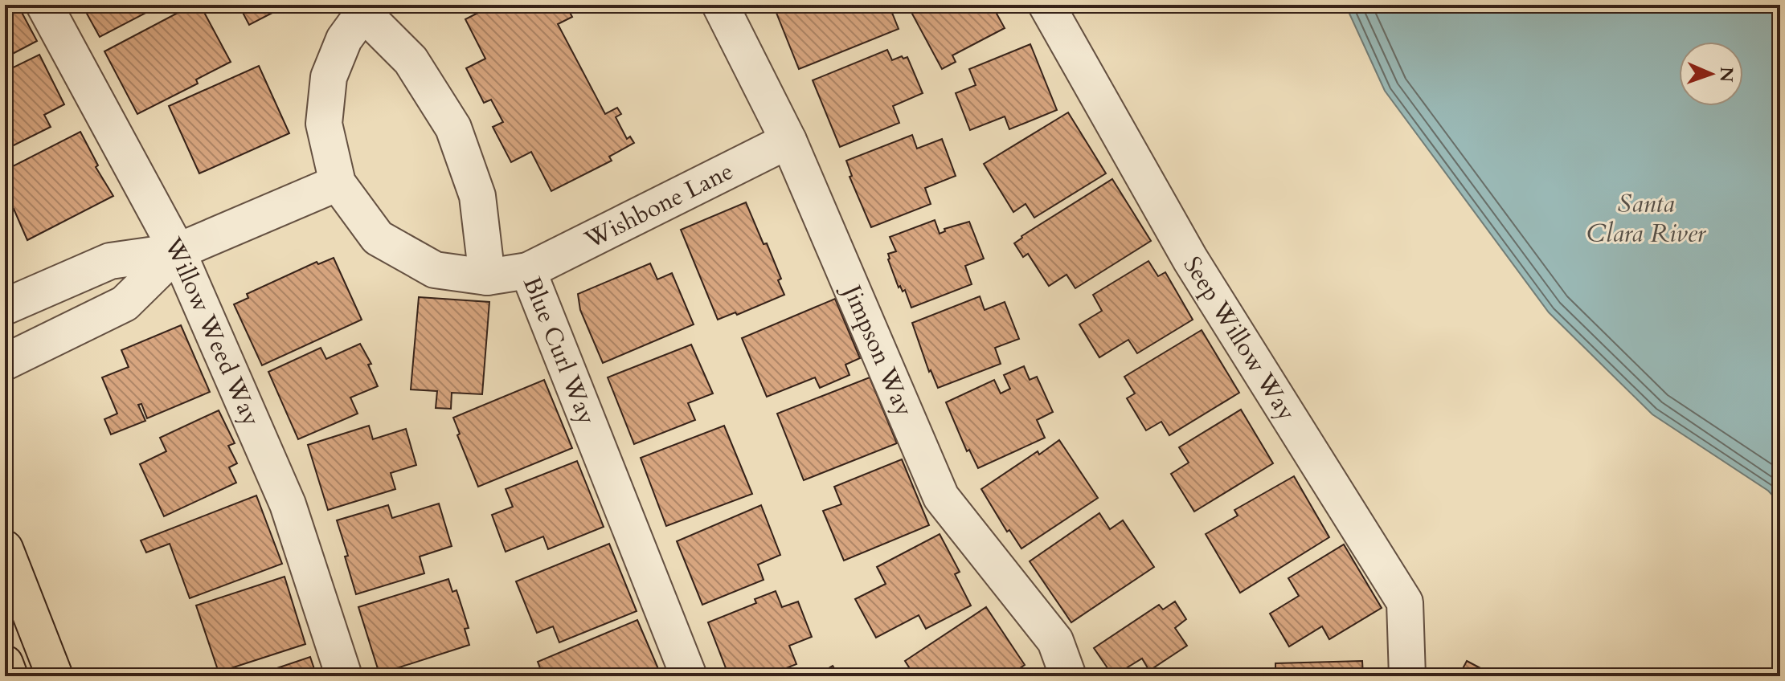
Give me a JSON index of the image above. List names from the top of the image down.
{
  "streets": {
    "street": [
      "Wishbone Lane",
      "Willow Weed Way",
      "Seep Willow Way",
      "Jimpson Way",
      "Blue Curl Way"
    ]
  },
  "crossings": [
    ["Wishbone Lane", "Jimpson Way"],
    ["Wishbone Lane", "Blue Curl Way"]
  ],
  "water": ["Santa Clara River"],
  "north": "right"
}
